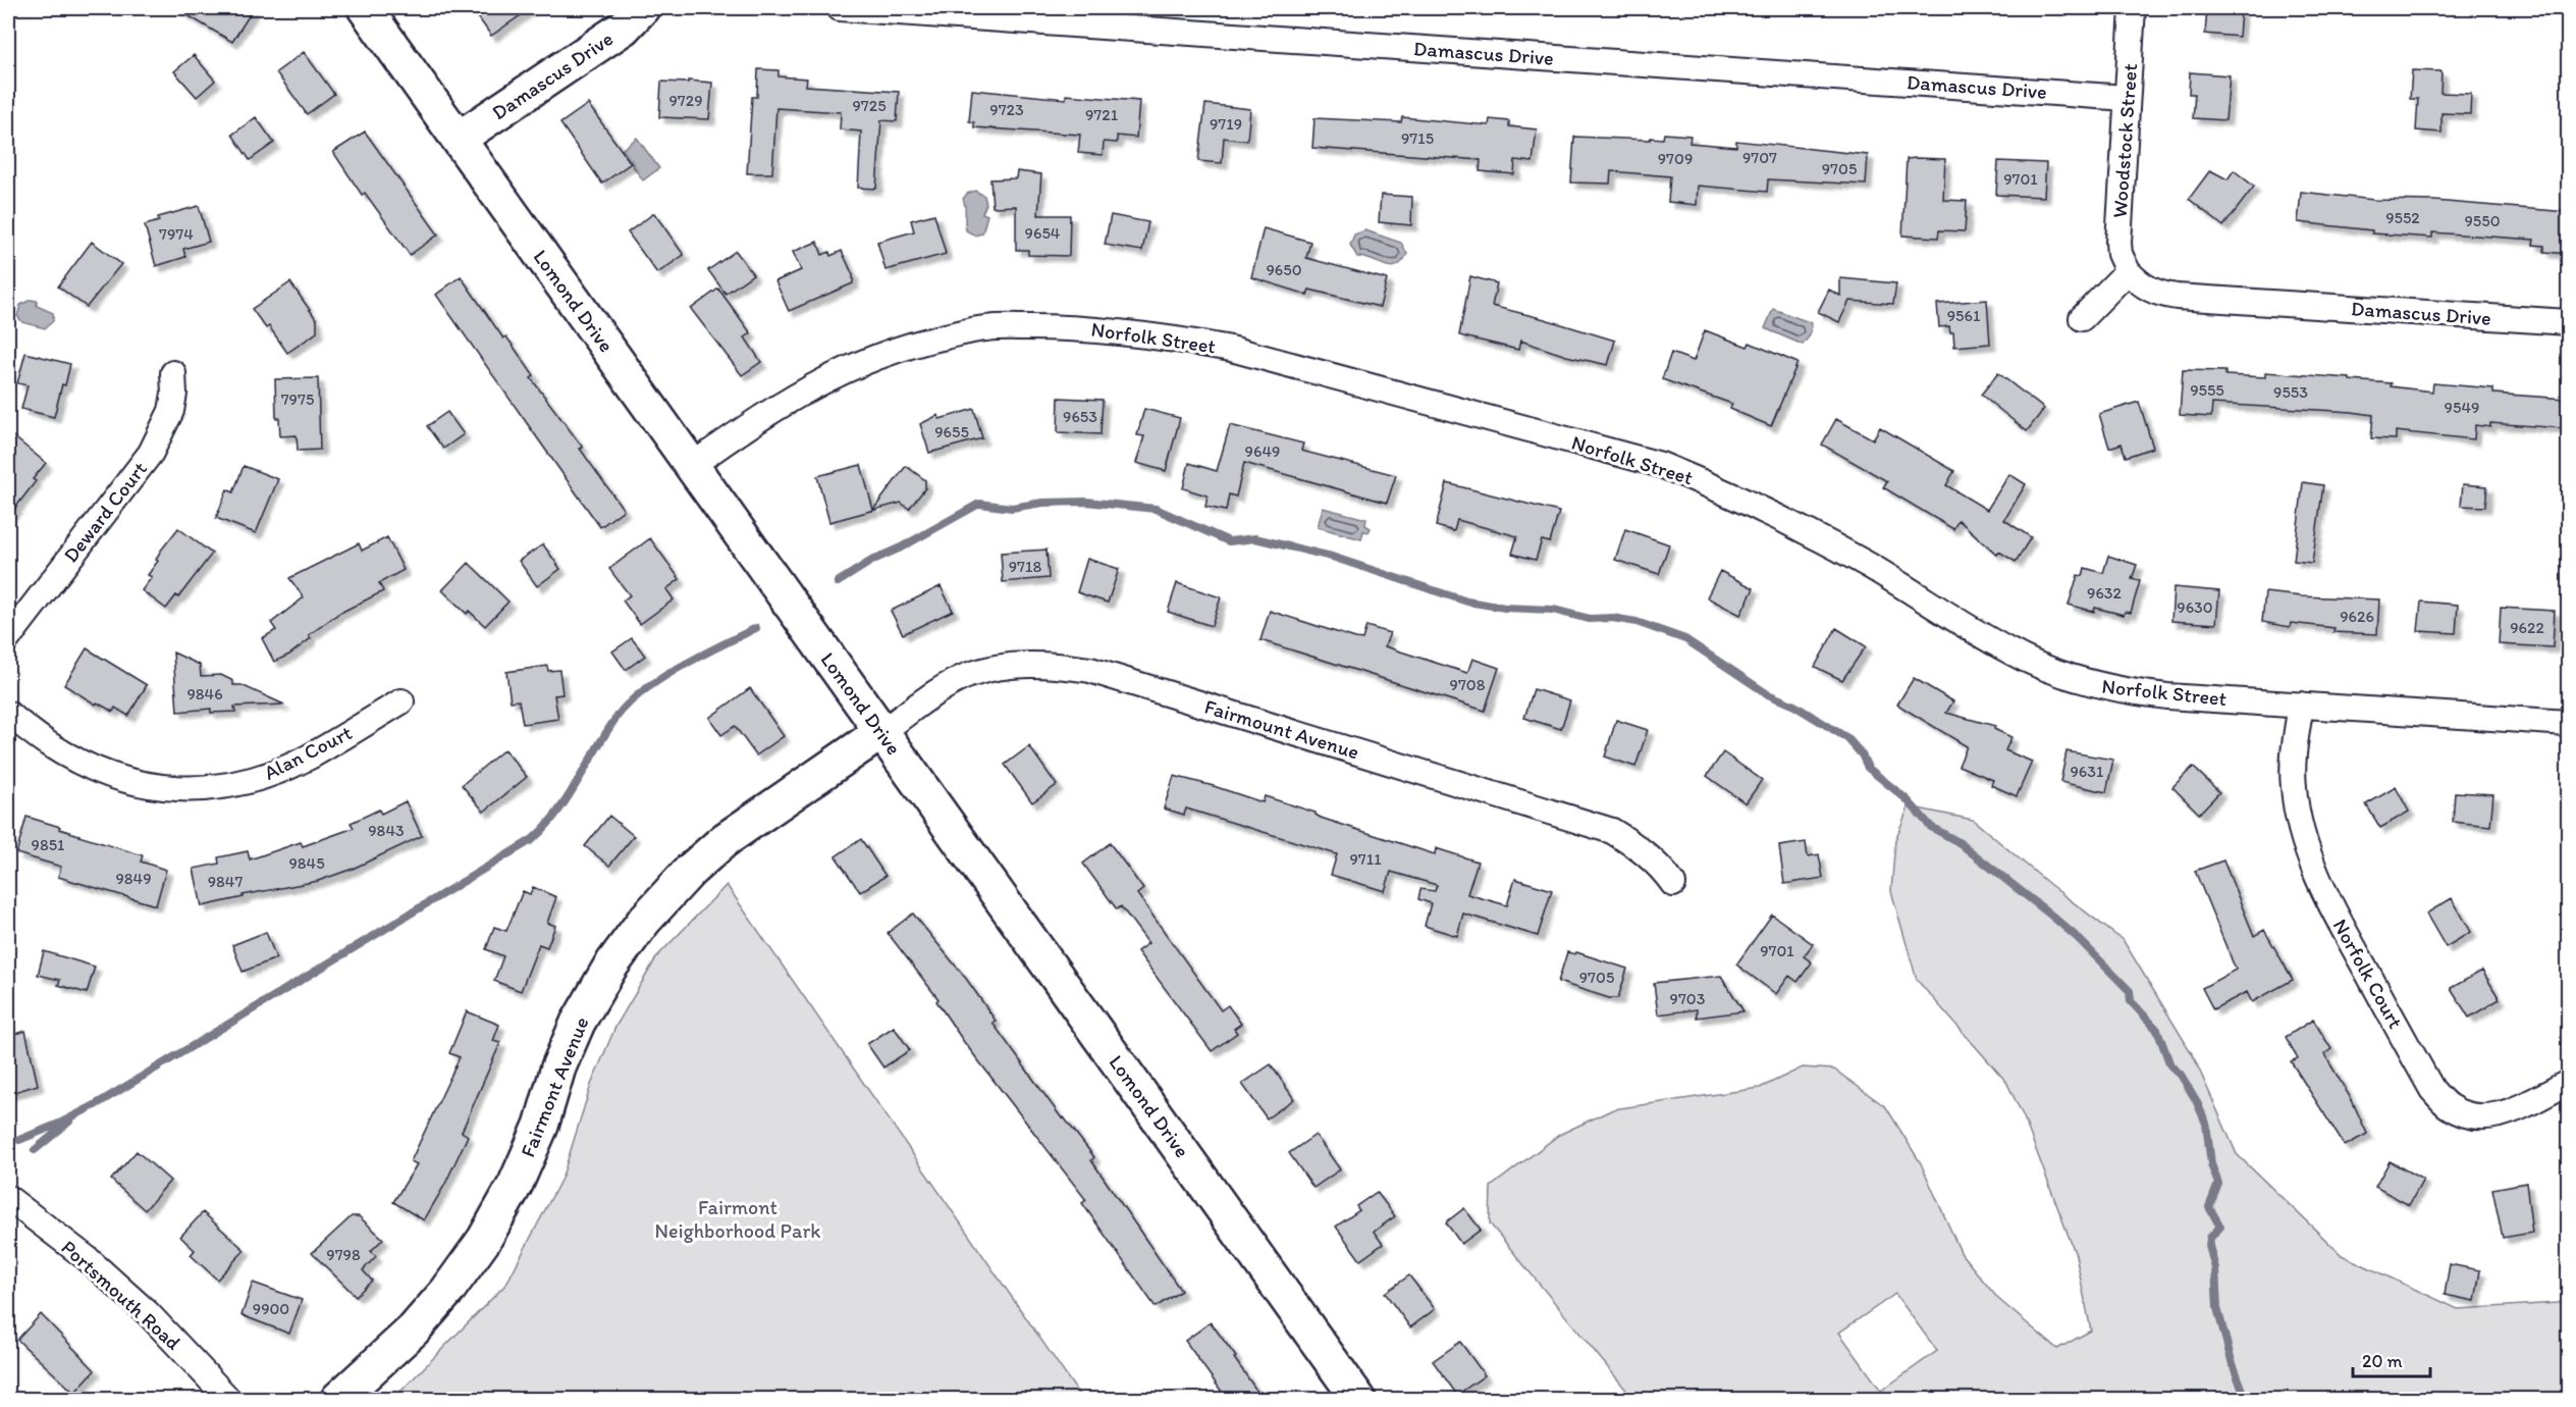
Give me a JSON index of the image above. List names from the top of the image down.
{
  "streets": {
    "main road": ["Damascus Drive", "Lomond Drive", "Fairmont Avenue"],
    "street": [
      "Woodstock Street",
      "Norfolk Street",
      "Deward Court",
      "Fairmount Avenue",
      "Alan Court",
      "Norfolk Court",
      "Portsmouth Road"
    ]
  },
  "crossings": [
    ["Damascus Drive", "Woodstock Street"],
    ["Damascus Drive", "Lomond Drive"],
    ["Lomond Drive", "Norfolk Street"],
    ["Lomond Drive", "Fairmount Avenue"],
    ["Lomond Drive", "Fairmont Avenue"],
    ["Norfolk Street", "Norfolk Court"],
    ["Fairmount Avenue", "Fairmont Avenue"]
  ],
  "parks": ["Fairmont Neighborhood Park"],
  "house_numbers": [
    "9729",
    "9725",
    "9723",
    "9721",
    "9719",
    "9715",
    "9707",
    "9709",
    "9705",
    "9701",
    "9552",
    "9550",
    "9654",
    "7974",
    "9650",
    "9561",
    "9555",
    "9553",
    "7975",
    "9549",
    "9653",
    "9655",
    "9649",
    "9718",
    "9632",
    "9630",
    "9626",
    "9622",
    "9708",
    "9846",
    "9631",
    "9843",
    "9851",
    "9711",
    "9845",
    "9849",
    "9847",
    "9701",
    "9705",
    "9703",
    "9798",
    "9900"
  ],
  "scale_bar": "20 m"
}
